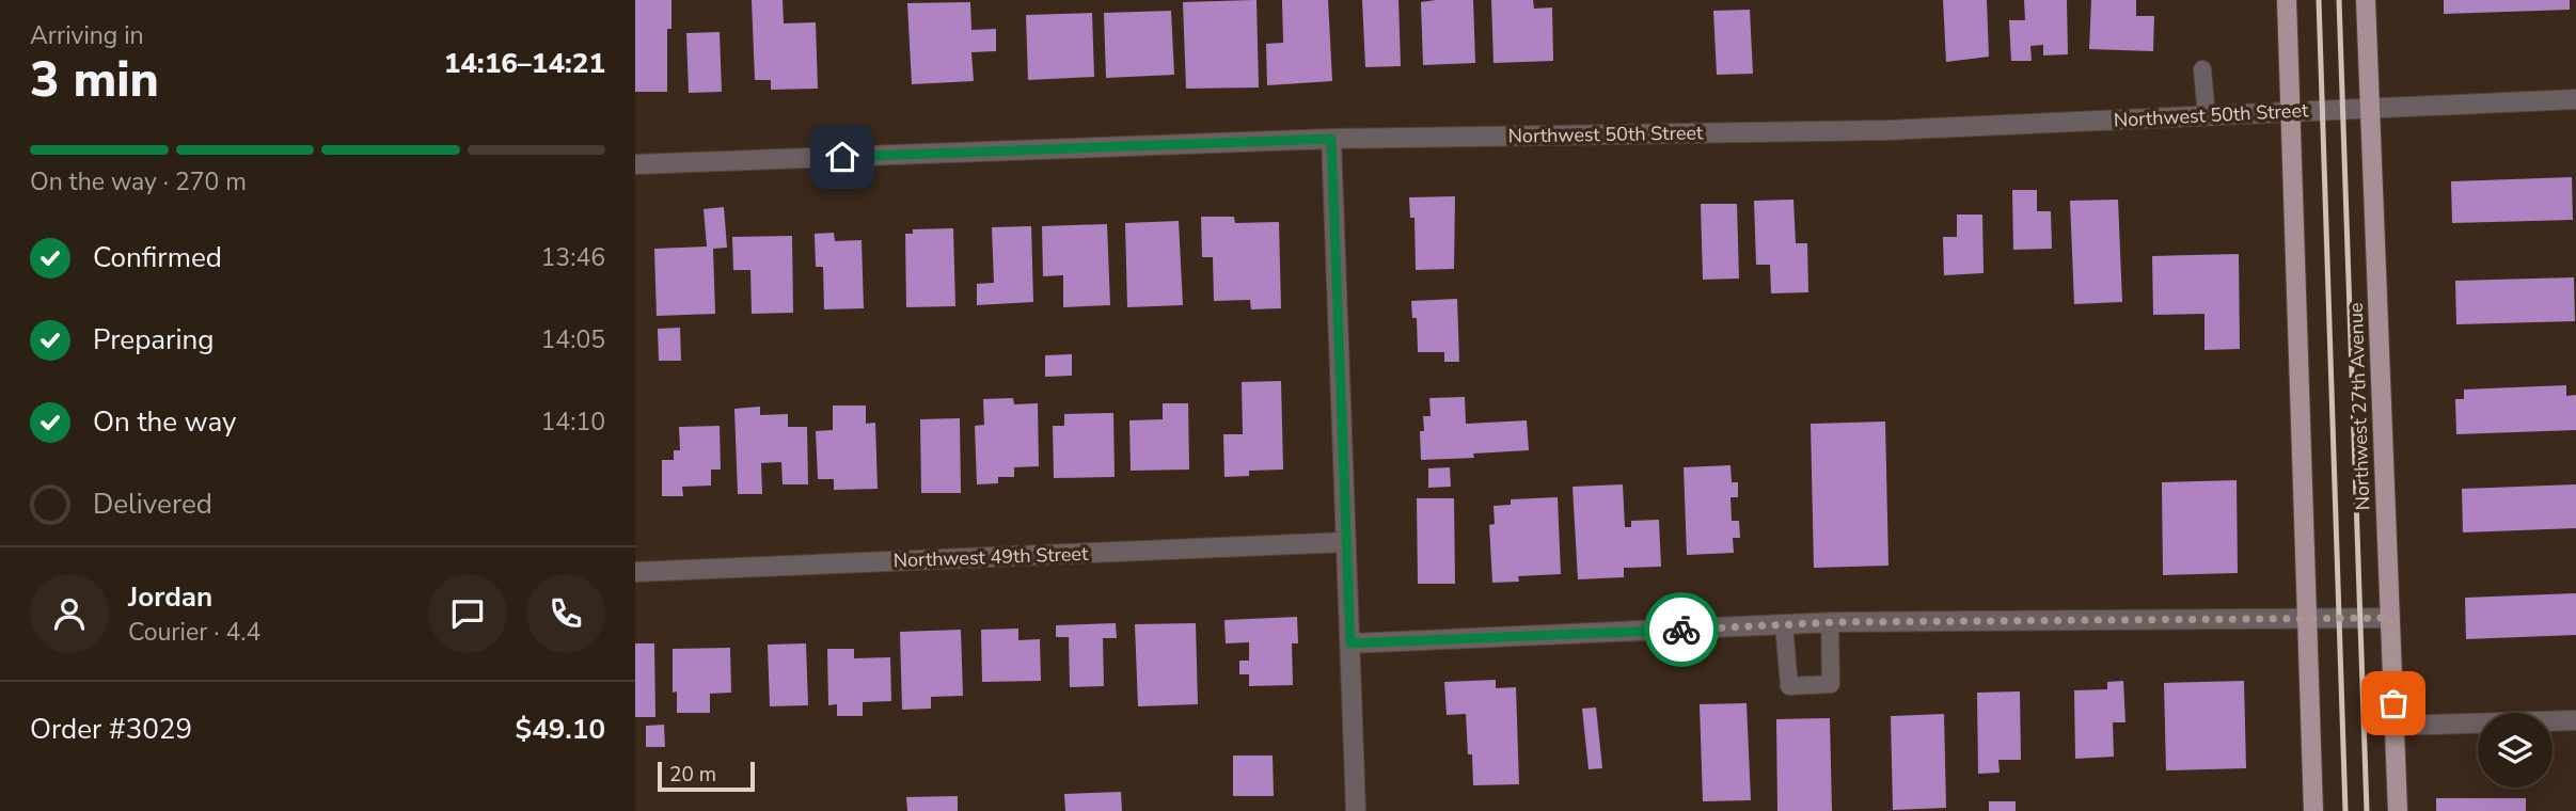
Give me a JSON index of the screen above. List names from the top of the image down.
{
  "streets": {
    "main road": ["Northwest 27th Avenue"],
    "street": ["Northwest 50th Street", "Northwest 49th Street"]
  },
  "crossings": [
    ["Northwest 50th Street", "Northwest 27th Avenue"]
  ],
  "scale_bar": "20 m",
  "page": {
    "heading": ["3 min", "Arriving in", "14:16–14:21"],
    "panel": [
      "Jordan",
      "Courier · 4.4",
      "Order #3029",
      "$49.10"
    ],
    "bar": "On the way · 270 m",
    "list": [
      ["Confirmed", "13:46"],
      ["Preparing", "14:05"],
      ["On the way", "14:10"],
      "Delivered"
    ],
    "scale": "20 m"
  }
}
